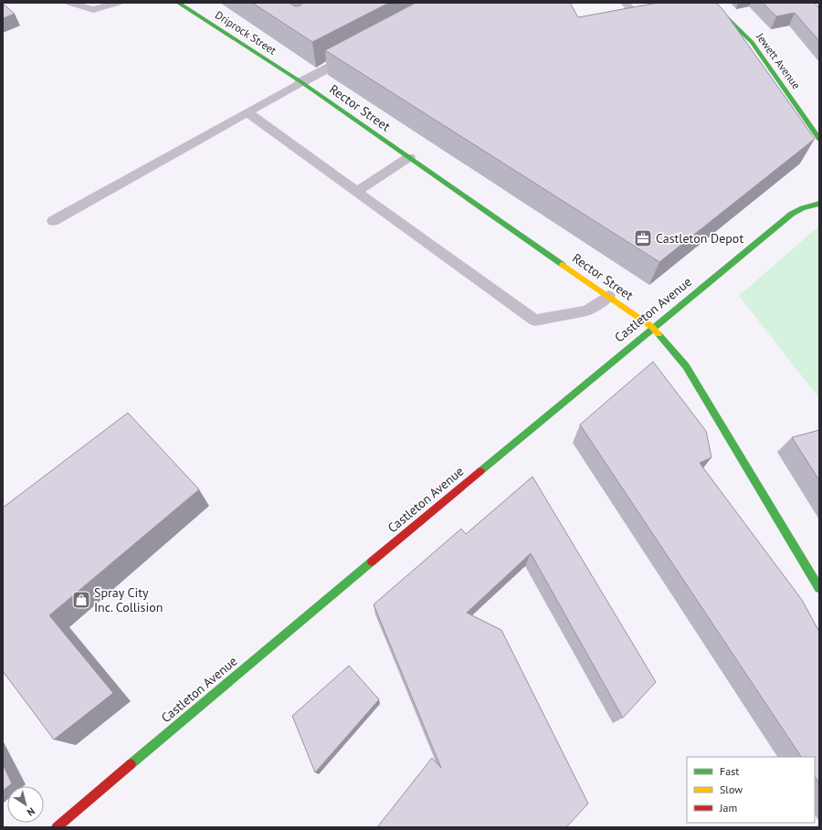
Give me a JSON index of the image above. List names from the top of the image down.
{
  "streets": {
    "street": [
      "Driprock Street",
      "Jewett Avenue",
      "Rector Street",
      "Castleton Avenue"
    ]
  },
  "crossings": [
    ["Driprock Street", "Rector Street"],
    ["Rector Street", "Castleton Avenue"]
  ],
  "places": {
    "office": ["Castleton Depot"],
    "shop": ["Spray City Inc. Collision"]
  },
  "legend": ["Fast", "Slow", "Jam"],
  "north": "bottom right"
}
